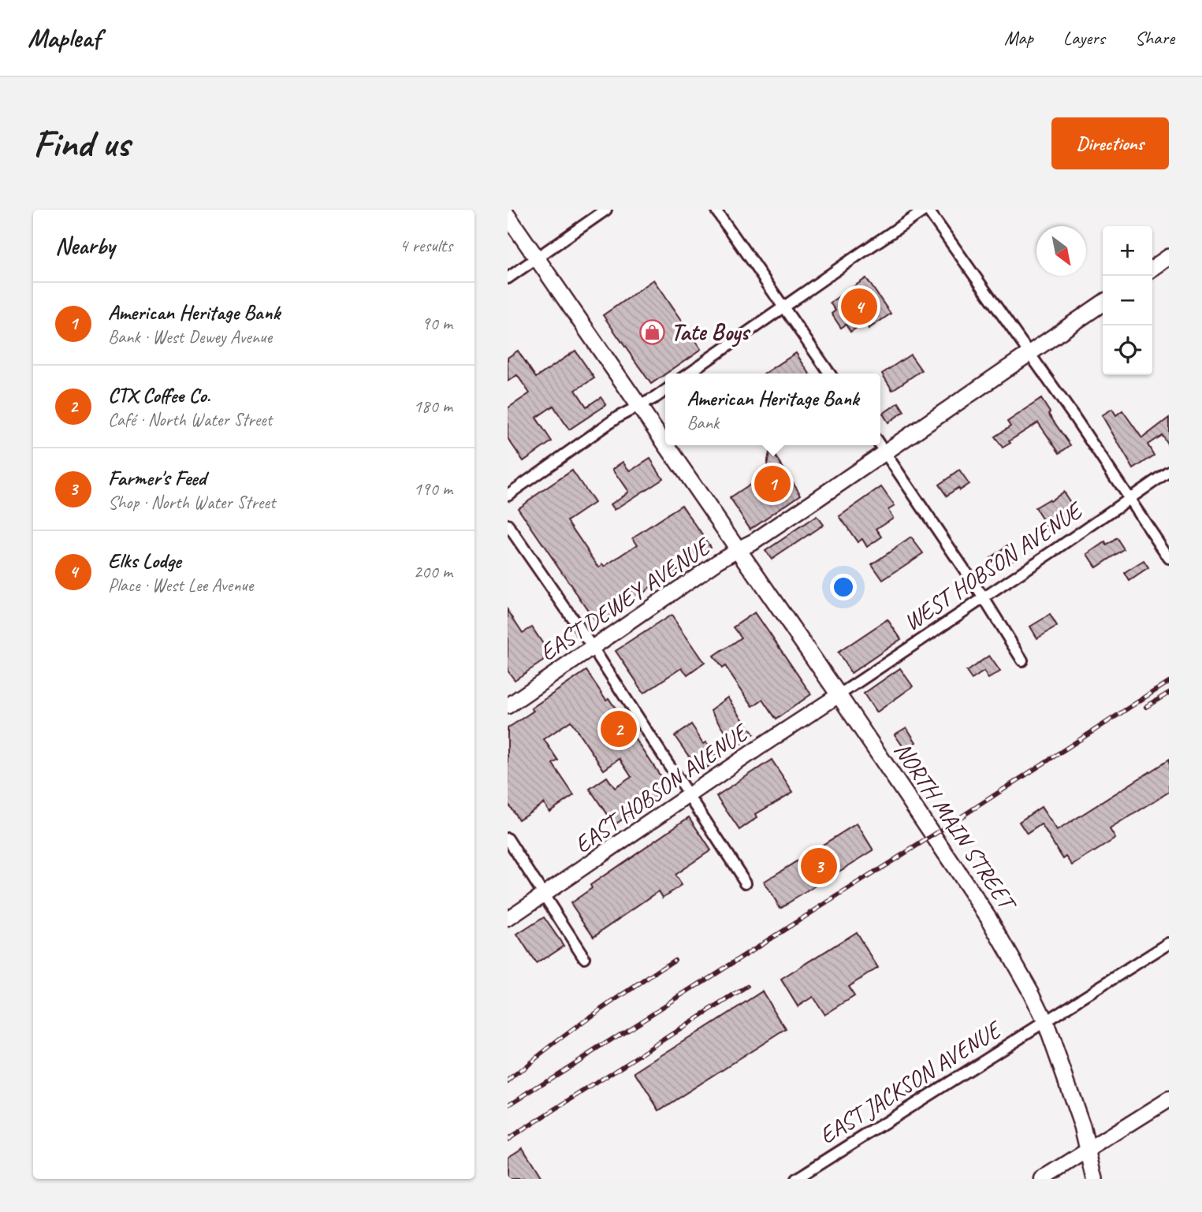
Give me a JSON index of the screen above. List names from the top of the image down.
{
  "streets": {
    "main road": ["NORTH MAIN STREET"],
    "street": [
      "WEST HOBSON AVENUE",
      "EAST DEWEY AVENUE",
      "EAST HOBSON AVENUE",
      "EAST JACKSON AVENUE"
    ]
  },
  "crossings": [
    ["WEST HOBSON AVENUE", "EAST HOBSON AVENUE"],
    ["WEST HOBSON AVENUE", "NORTH MAIN STREET"],
    ["EAST DEWEY AVENUE", "NORTH MAIN STREET"],
    ["EAST HOBSON AVENUE", "NORTH MAIN STREET"],
    ["NORTH MAIN STREET", "EAST JACKSON AVENUE"]
  ],
  "places": {
    "shop": ["Tate Boys"]
  },
  "north": "bottom right",
  "page": {
    "header": "Mapleaf",
    "nav": ["Map", "Layers", "Share"],
    "buttons": "Directions",
    "title": "Find us",
    "heading": ["Nearby", "4 results"],
    "map_buttons": ["+", "−"],
    "list": [
      {
        "mark": "1",
        "name": "American Heritage Bank",
        "note": "Bank · West Dewey Avenue",
        "value": "90 m"
      },
      {
        "mark": "2",
        "name": "CTX Coffee Co.",
        "note": "Café · North Water Street",
        "value": "180 m"
      },
      {
        "mark": "3",
        "name": "Farmer's Feed",
        "note": "Shop · North Water Street",
        "value": "190 m"
      },
      {
        "mark": "4",
        "name": "Elks Lodge",
        "note": "Place · West Lee Avenue",
        "value": "200 m"
      }
    ],
    "pins": [
      "4",
      "1",
      "2",
      "3"
    ],
    "popup": ["American Heritage Bank", "Bank"]
  }
}
